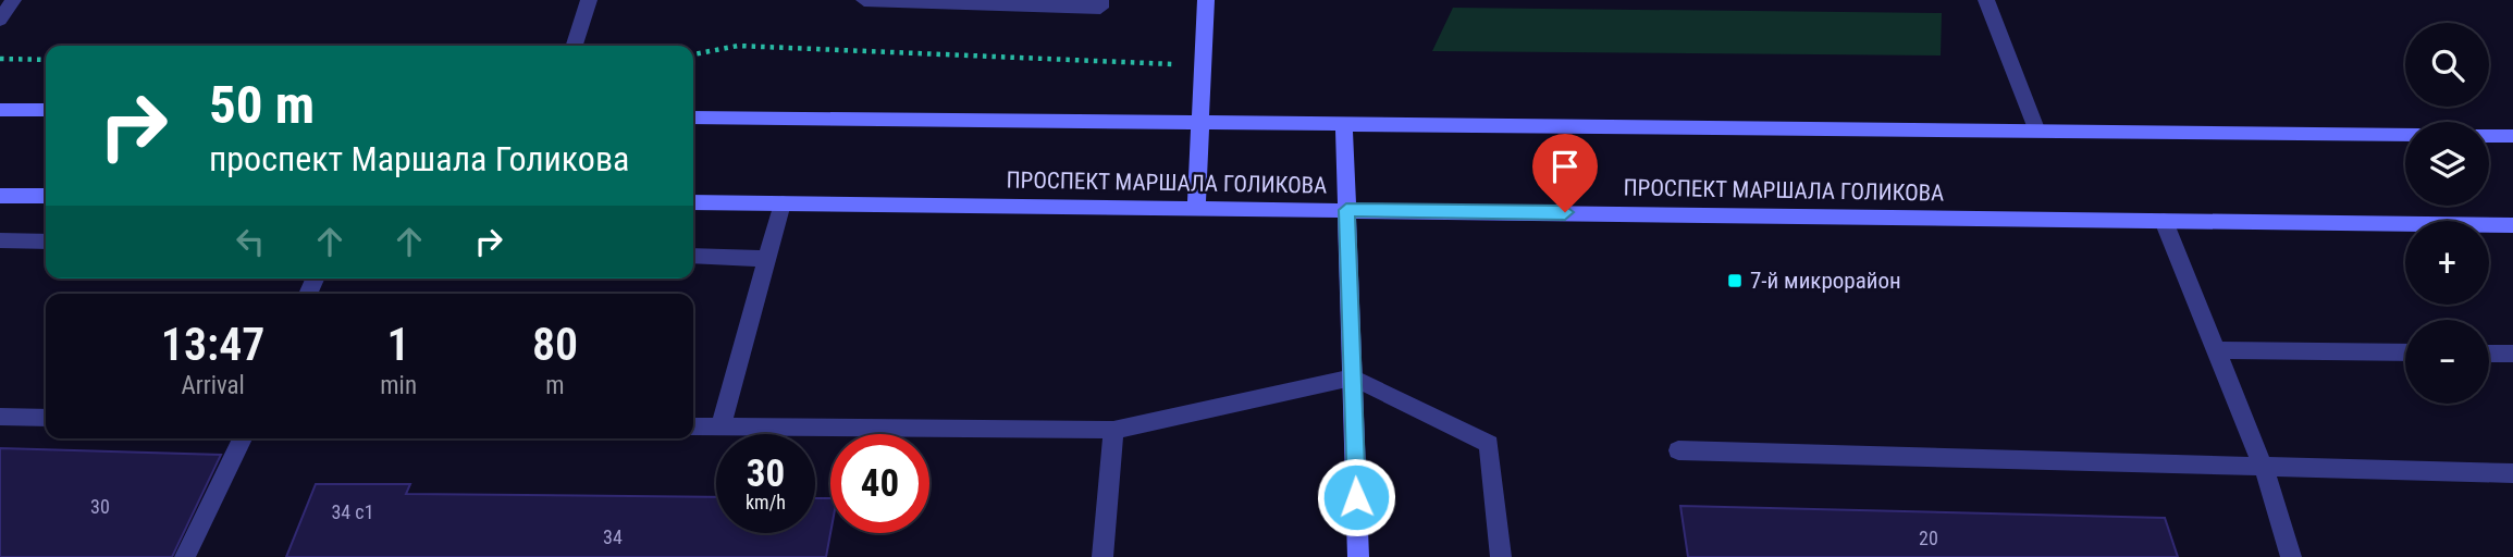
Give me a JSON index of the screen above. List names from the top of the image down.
{
  "streets": {
    "main road": ["ПРОСПЕКТ МАРШАЛА ГОЛИКОВА"]
  },
  "places": {
    "transit": ["7-й микрорайон"]
  },
  "house_numbers": [
    "30",
    "34 с1",
    "34",
    "20"
  ],
  "page": {
    "map_buttons": ["+", "−"],
    "turn": ["50 m", "проспект Маршала Голикова"],
    "eta": [
      "13:47",
      "Arrival",
      "1",
      "min",
      "80",
      "m"
    ],
    "speed": "30 km/h",
    "limit": "40"
  }
}
